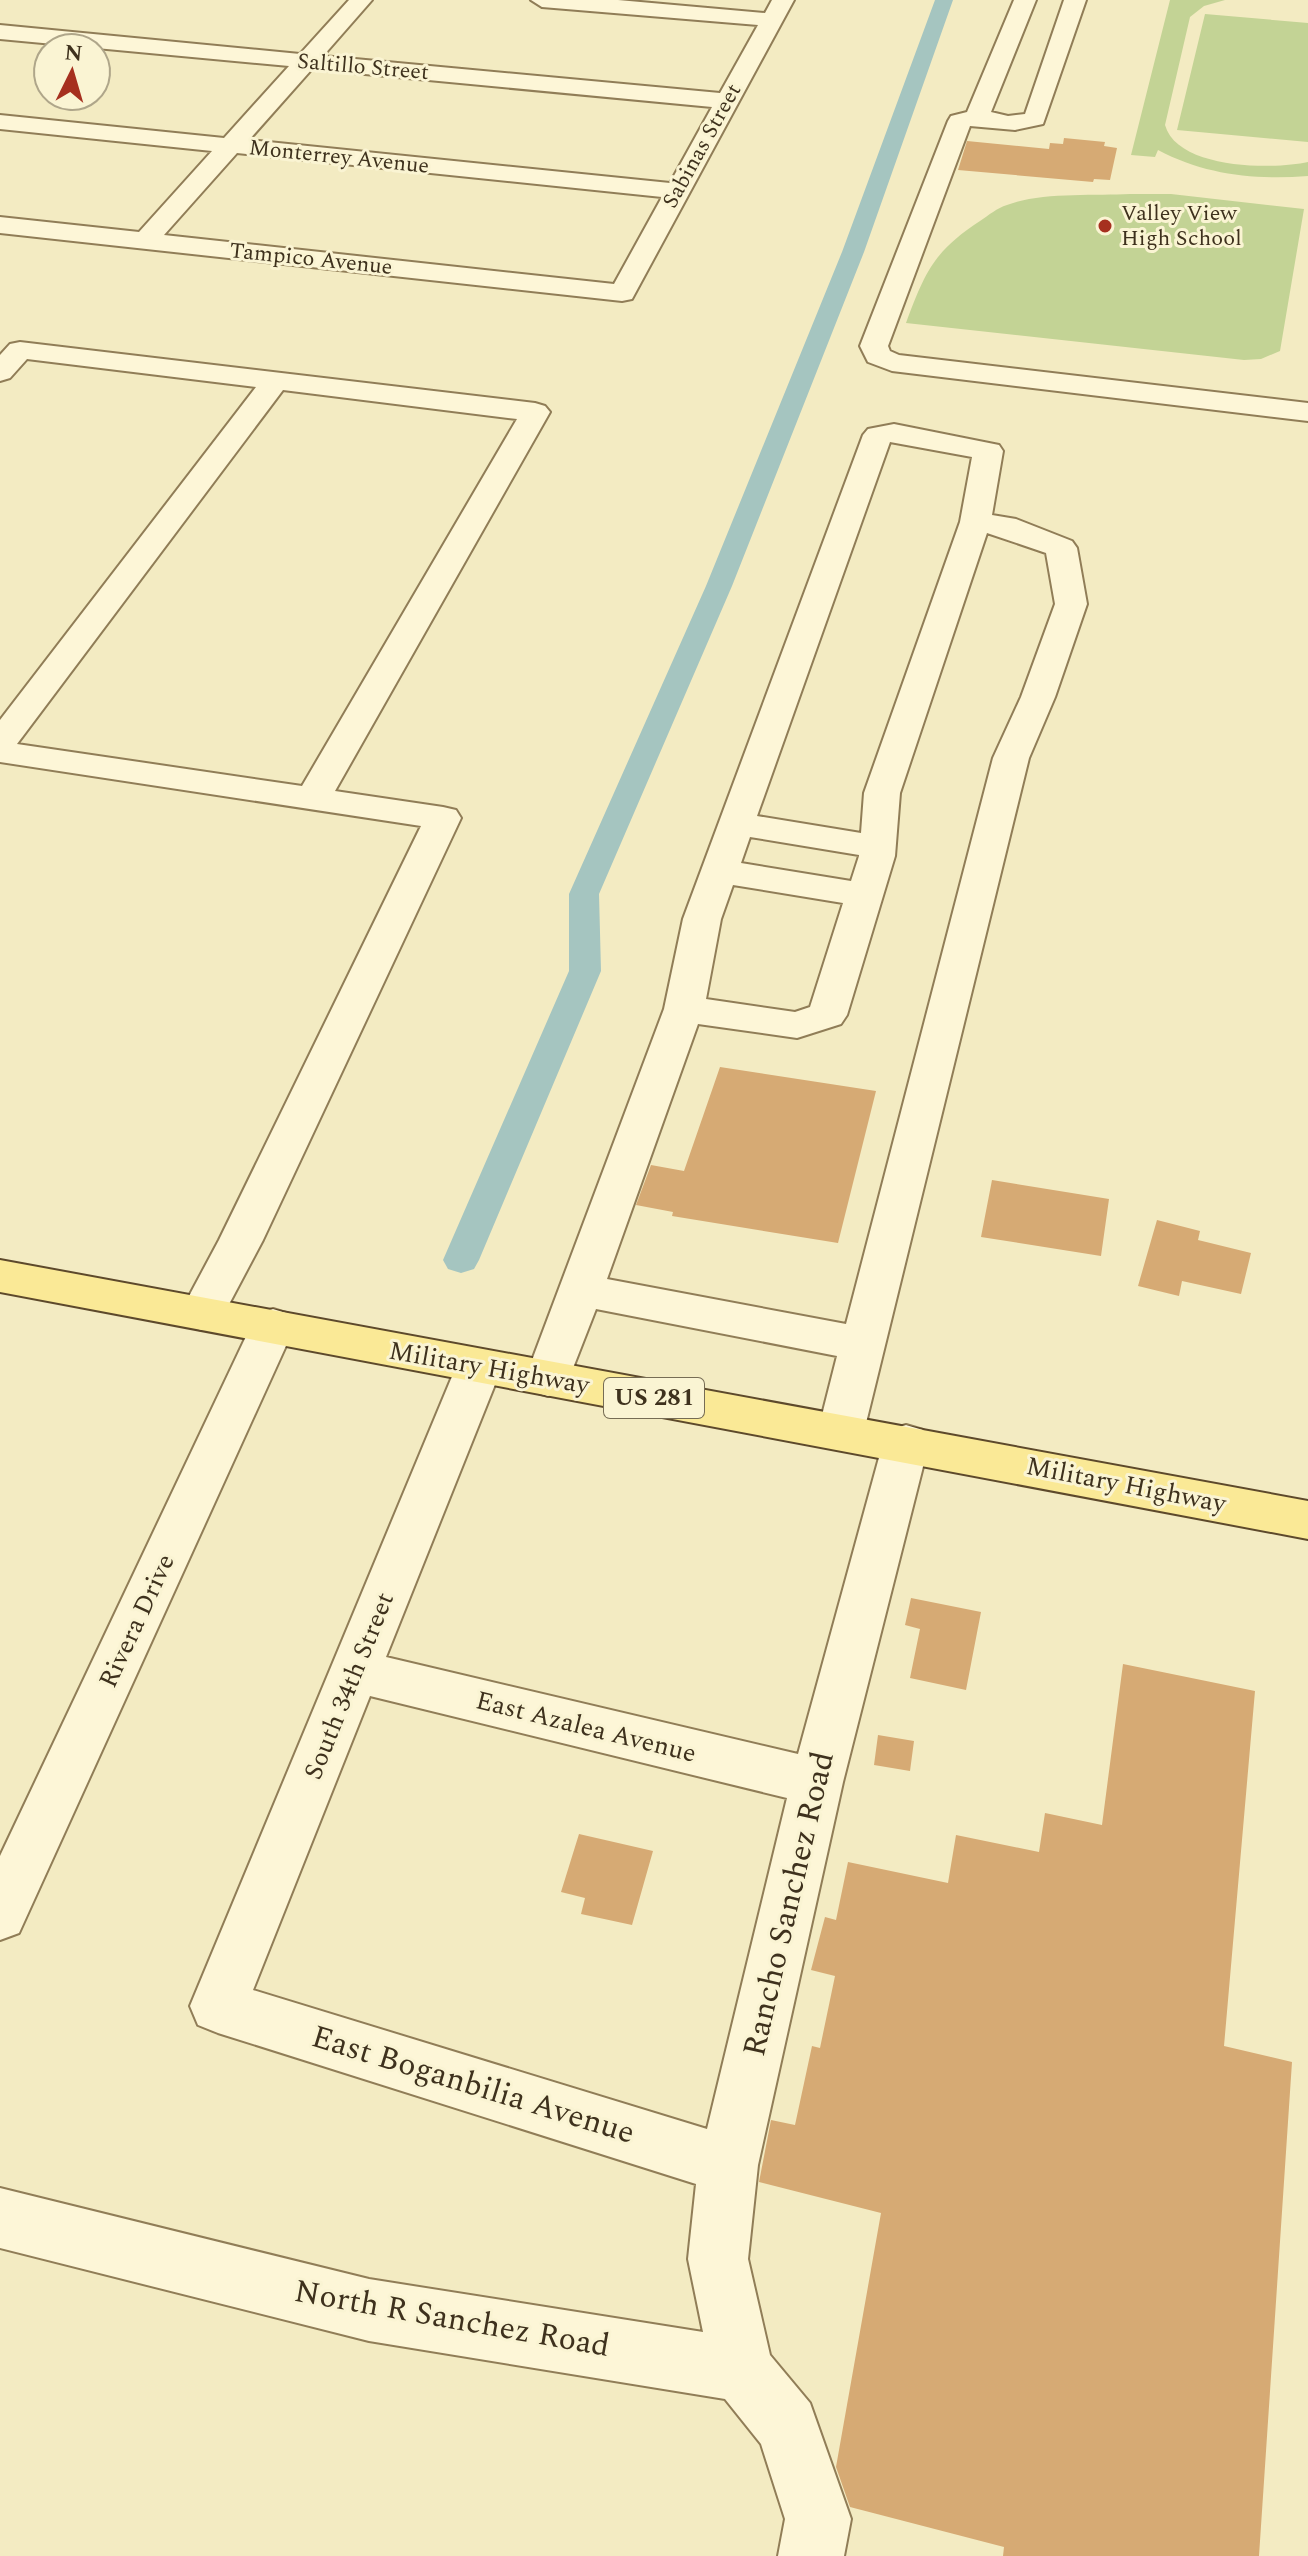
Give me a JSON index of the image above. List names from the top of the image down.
{
  "streets": {
    "main road": ["Military Highway", "US 281"],
    "street": [
      "Saltillo Street",
      "Sabinas Street",
      "Monterrey Avenue",
      "Tampico Avenue",
      "Rivera Drive",
      "South 34th Street",
      "East Azalea Avenue",
      "Rancho Sanchez Road",
      "East Boganbilia Avenue",
      "North R Sanchez Road"
    ]
  },
  "crossings": [
    ["Saltillo Street", "Sabinas Street"],
    ["Sabinas Street", "Monterrey Avenue"],
    ["Sabinas Street", "Tampico Avenue"],
    ["Military Highway", "Rivera Drive"],
    ["Military Highway", "South 34th Street"],
    ["Military Highway", "Rancho Sanchez Road"],
    ["South 34th Street", "East Azalea Avenue"],
    ["South 34th Street", "East Boganbilia Avenue"],
    ["East Azalea Avenue", "Rancho Sanchez Road"],
    ["Rancho Sanchez Road", "East Boganbilia Avenue"],
    ["Rancho Sanchez Road", "North R Sanchez Road"]
  ],
  "places": ["Valley View High School"],
  "north": "top"
}
